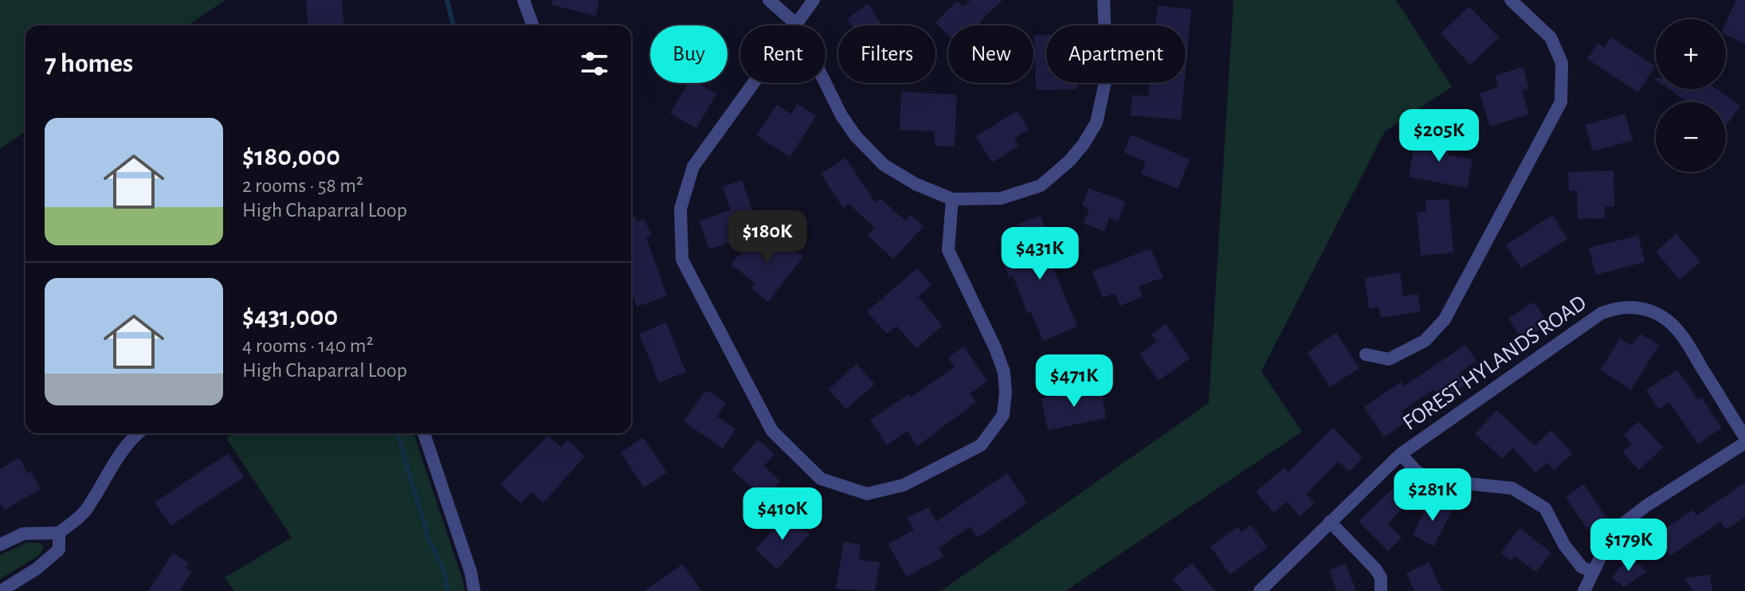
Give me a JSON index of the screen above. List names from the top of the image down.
{
  "streets": {
    "street": ["FOREST HYLANDS ROAD"]
  },
  "page": {
    "map_buttons": ["+", "−"],
    "chip": [
      "Buy",
      "Rent",
      "Filters",
      "New",
      "Apartment"
    ],
    "heading": "7 homes",
    "list": [
      {
        "name": "$180,000",
        "note": "2 rooms · 58 m² · High Chaparral Loop"
      },
      {
        "name": "$431,000",
        "note": "4 rooms · 140 m² · High Chaparral Loop"
      }
    ],
    "price": [
      "$205K",
      "$180K",
      "$431K",
      "$471K",
      "$281K",
      "$410K",
      "$179K"
    ]
  }
}
